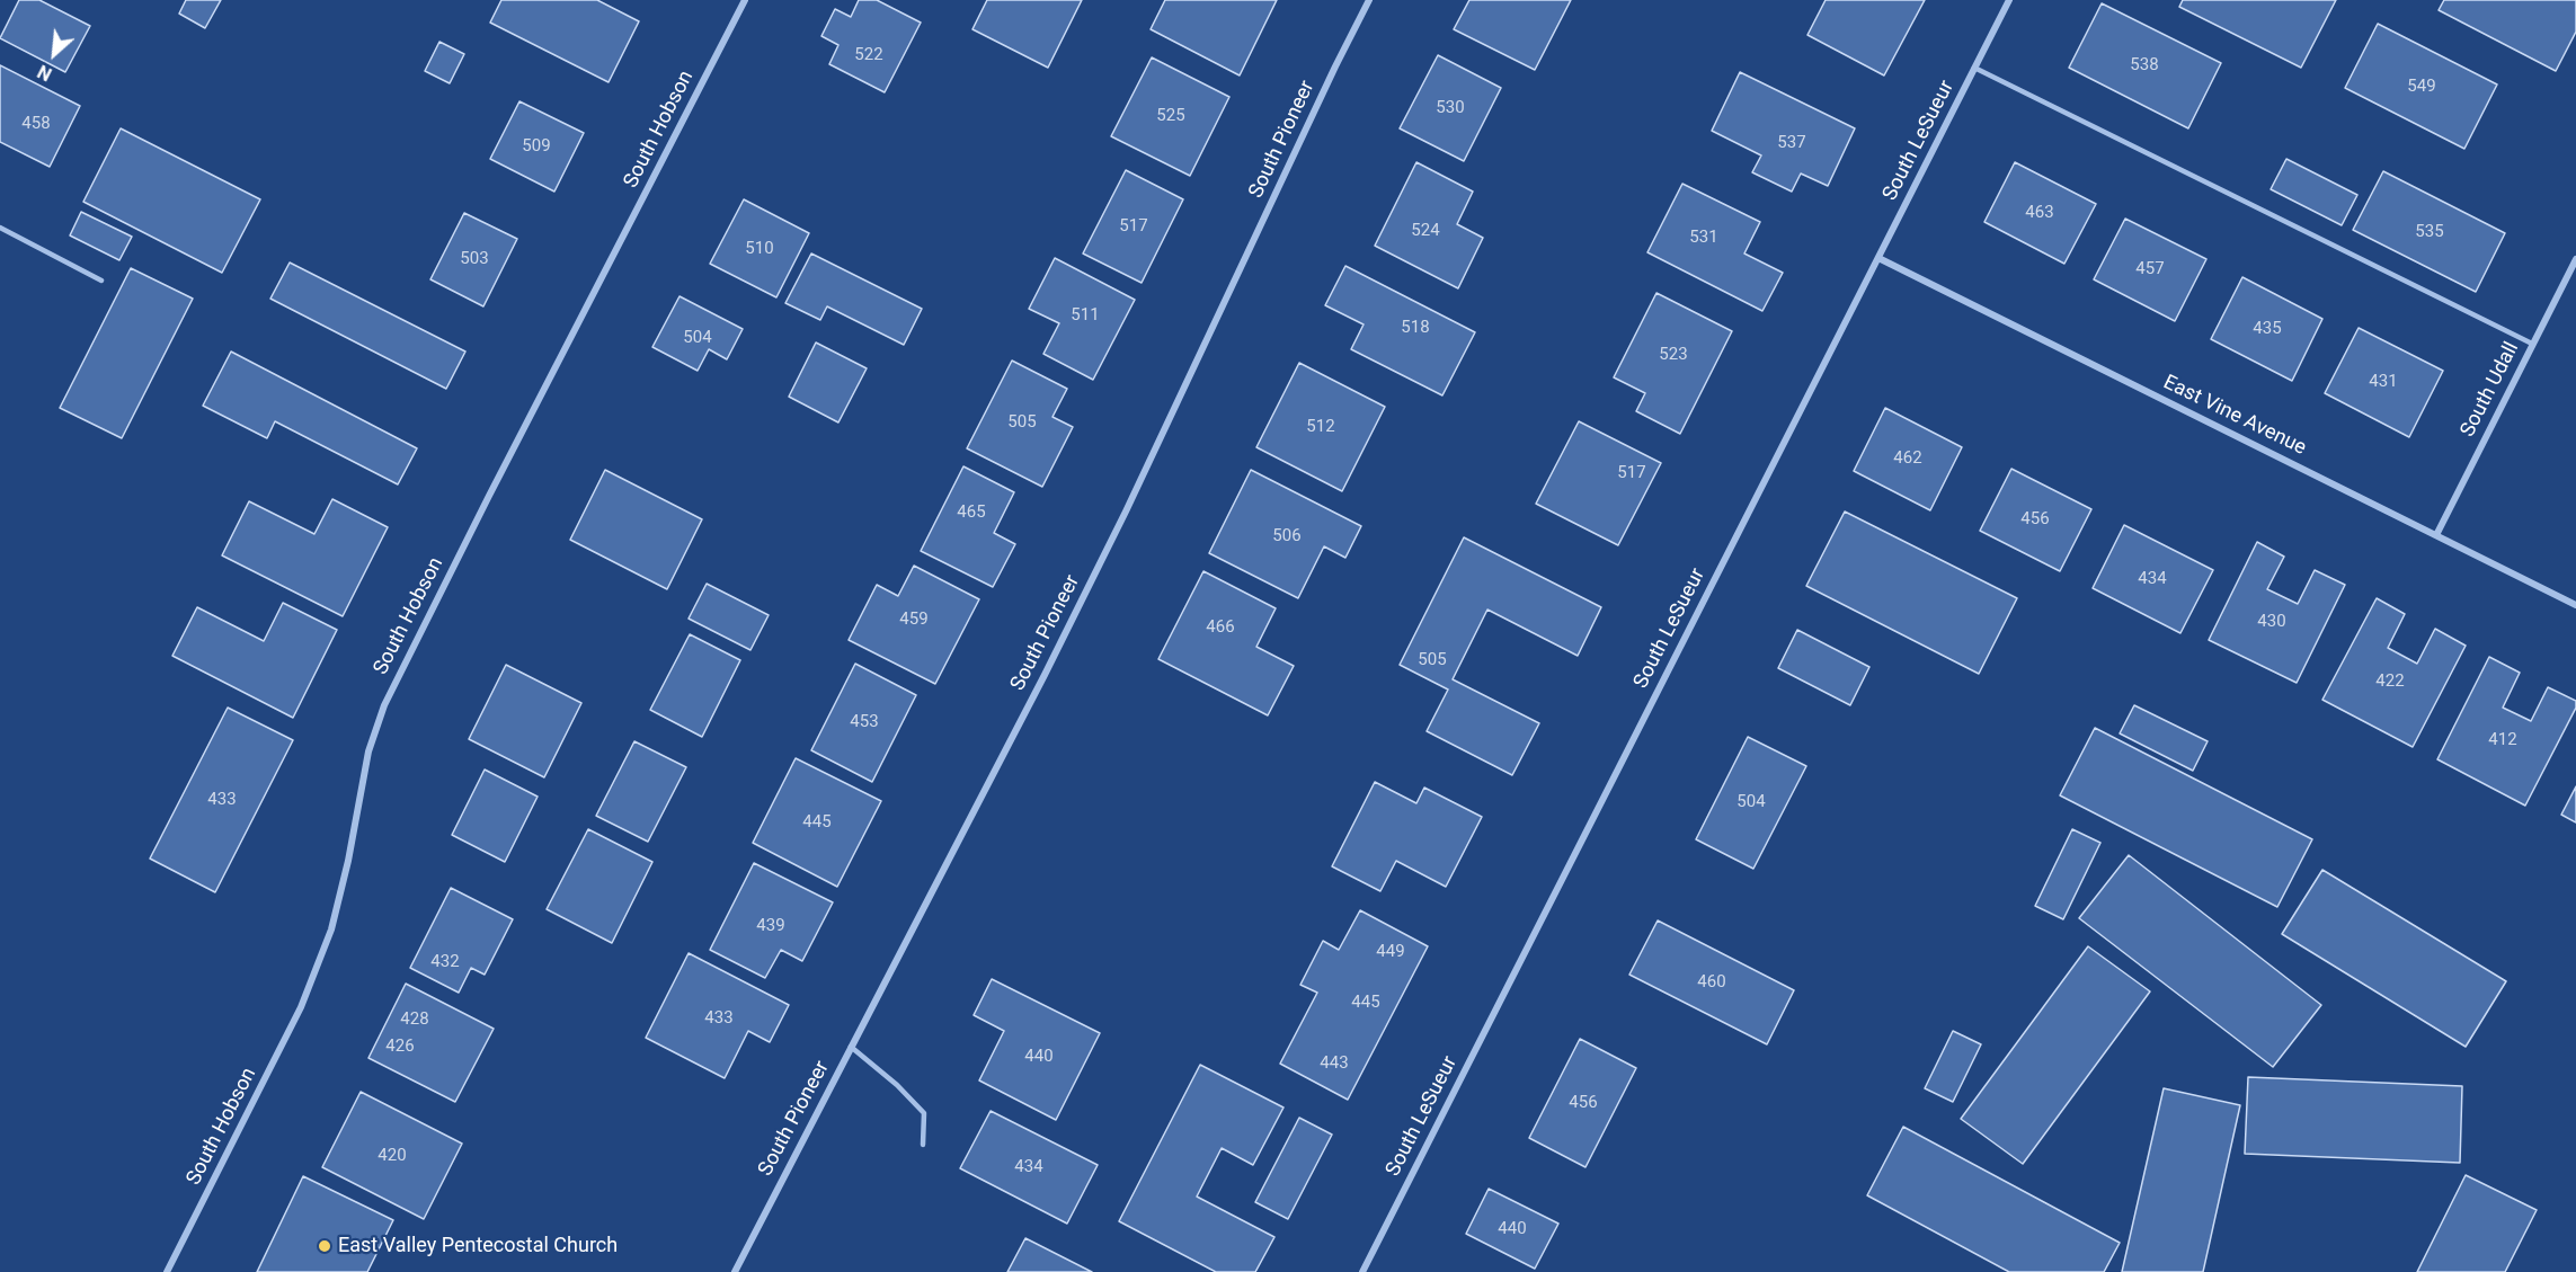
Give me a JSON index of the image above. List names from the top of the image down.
{
  "streets": {
    "street": [
      "South Hobson",
      "South Pioneer",
      "South LeSueur",
      "South Udall",
      "East Vine Avenue"
    ]
  },
  "crossings": [
    ["South LeSueur", "East Vine Avenue"],
    ["South Udall", "East Vine Avenue"]
  ],
  "places": ["East Valley Pentecostal Church"],
  "house_numbers": [
    "522",
    "538",
    "549",
    "530",
    "525",
    "458",
    "537",
    "509",
    "463",
    "517",
    "524",
    "535",
    "531",
    "510",
    "503",
    "457",
    "511",
    "518",
    "435",
    "504",
    "523",
    "431",
    "505",
    "512",
    "462",
    "517",
    "465",
    "456",
    "506",
    "434",
    "459",
    "430",
    "466",
    "505",
    "422",
    "453",
    "412",
    "433",
    "504",
    "445",
    "439",
    "449",
    "432",
    "460",
    "445",
    "433",
    "428",
    "426",
    "440",
    "443",
    "456",
    "420",
    "434",
    "440"
  ],
  "north": "bottom left"
}
